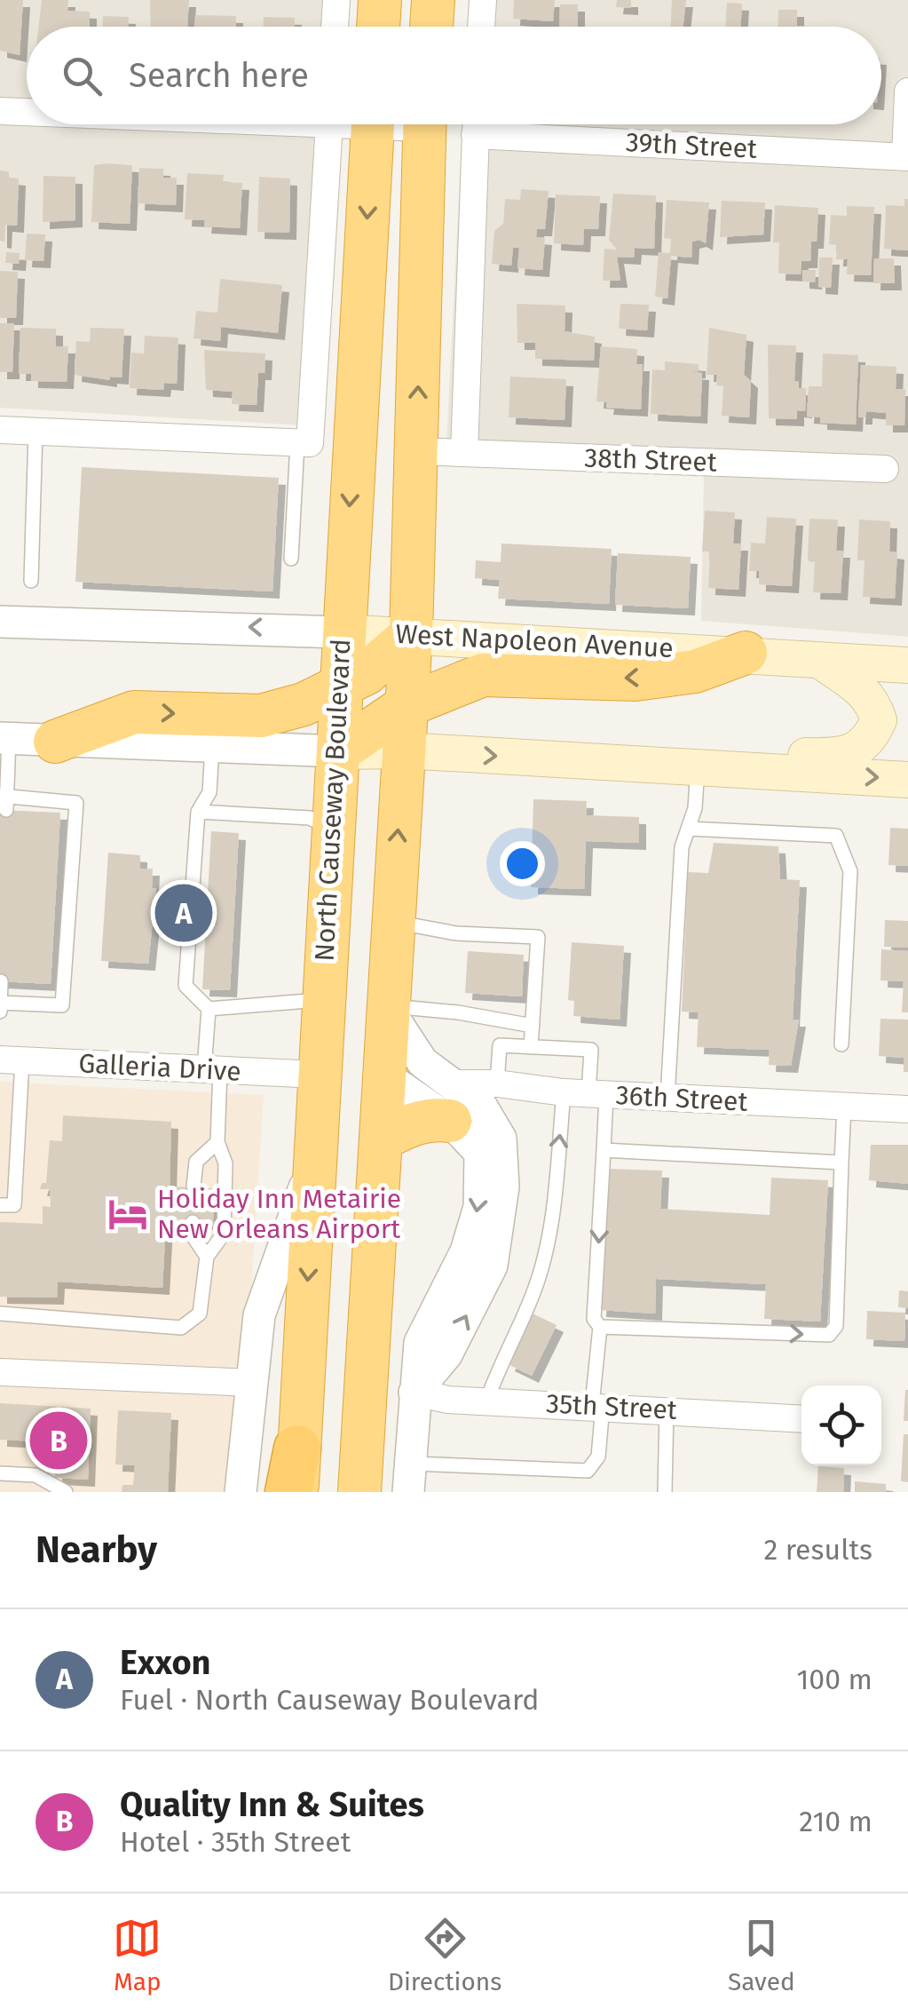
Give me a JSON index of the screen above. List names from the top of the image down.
{
  "streets": {
    "highway": ["North Causeway Boulevard"],
    "main road": ["West Napoleon Avenue"],
    "street": [
      "39th Street",
      "38th Street",
      "Galleria Drive",
      "36th Street",
      "35th Street"
    ]
  },
  "crossings": [
    ["West Napoleon Avenue", "North Causeway Boulevard"],
    ["North Causeway Boulevard", "Galleria Drive"]
  ],
  "places": {
    "hotel": ["Holiday Inn Metairie New Orleans Airport"]
  },
  "page": {
    "search": "Search here",
    "pins": ["A", "B"],
    "heading": ["Nearby", "2 results"],
    "list": [
      {
        "mark": "A",
        "name": "Exxon",
        "note": "Fuel · North Causeway Boulevard",
        "value": "100 m"
      },
      {
        "mark": "B",
        "name": "Quality Inn & Suites",
        "note": "Hotel · 35th Street",
        "value": "210 m"
      }
    ],
    "nav": ["Map", "Directions", "Saved"]
  }
}
